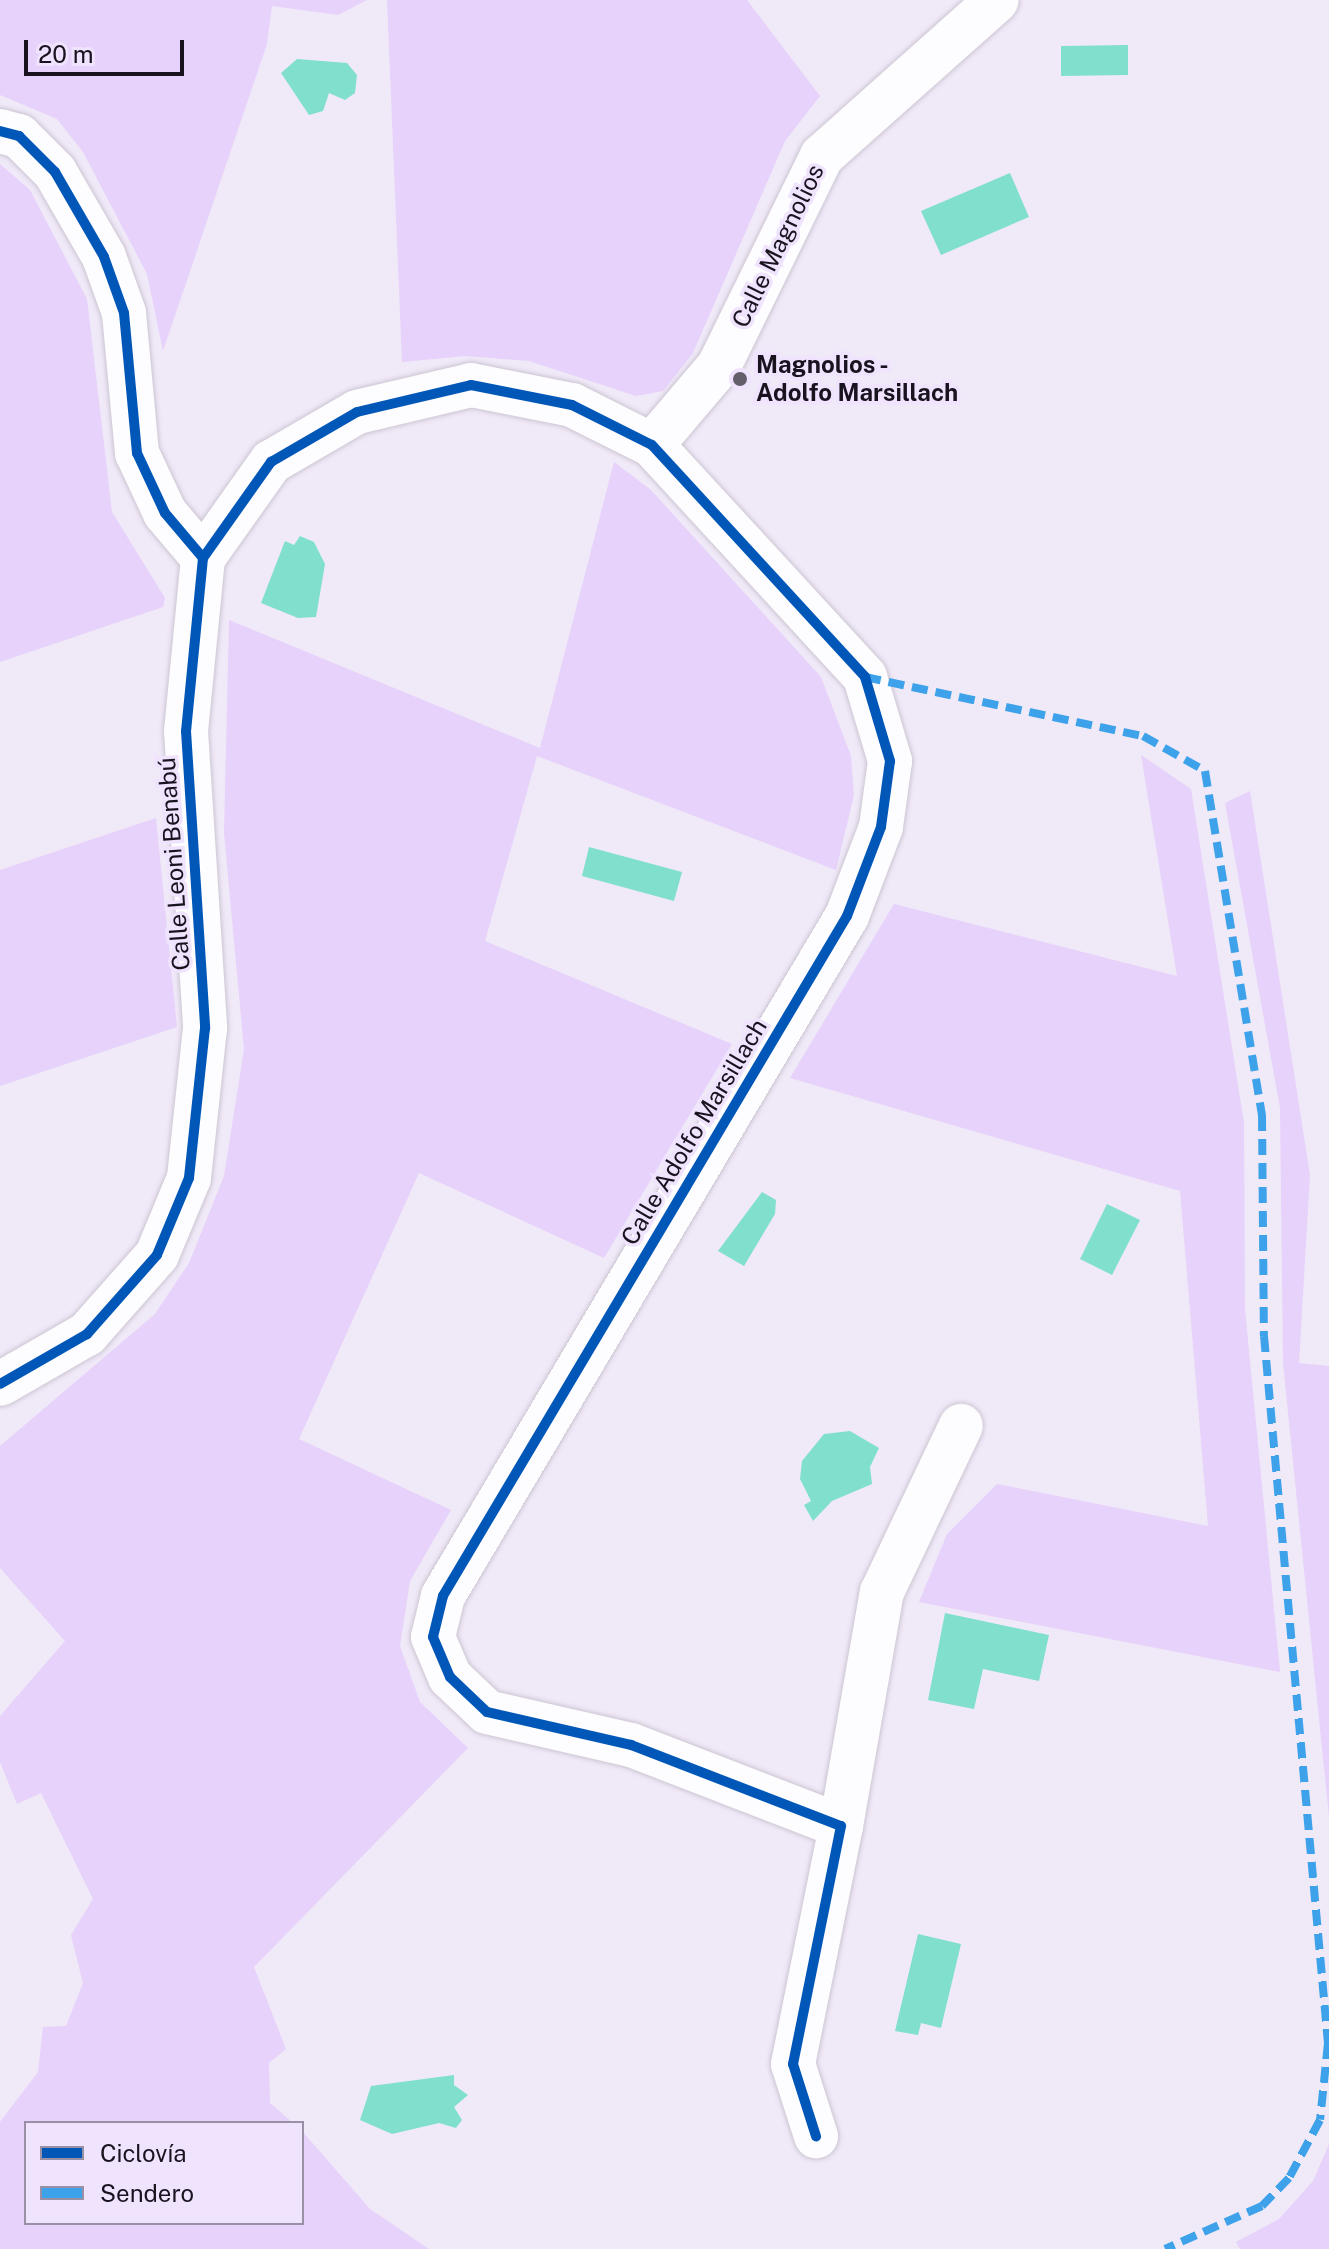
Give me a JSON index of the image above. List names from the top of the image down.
{
  "streets": {
    "street": ["Calle Magnolios", "Calle Leoni Benabú", "Calle Adolfo Marsillach"]
  },
  "crossings": [
    ["Calle Magnolios", "Calle Adolfo Marsillach"],
    ["Calle Leoni Benabú", "Calle Adolfo Marsillach"]
  ],
  "places": ["Magnolios - Adolfo Marsillach"],
  "legend": ["Ciclovía", "Sendero"],
  "scale_bar": "20 m"
}
